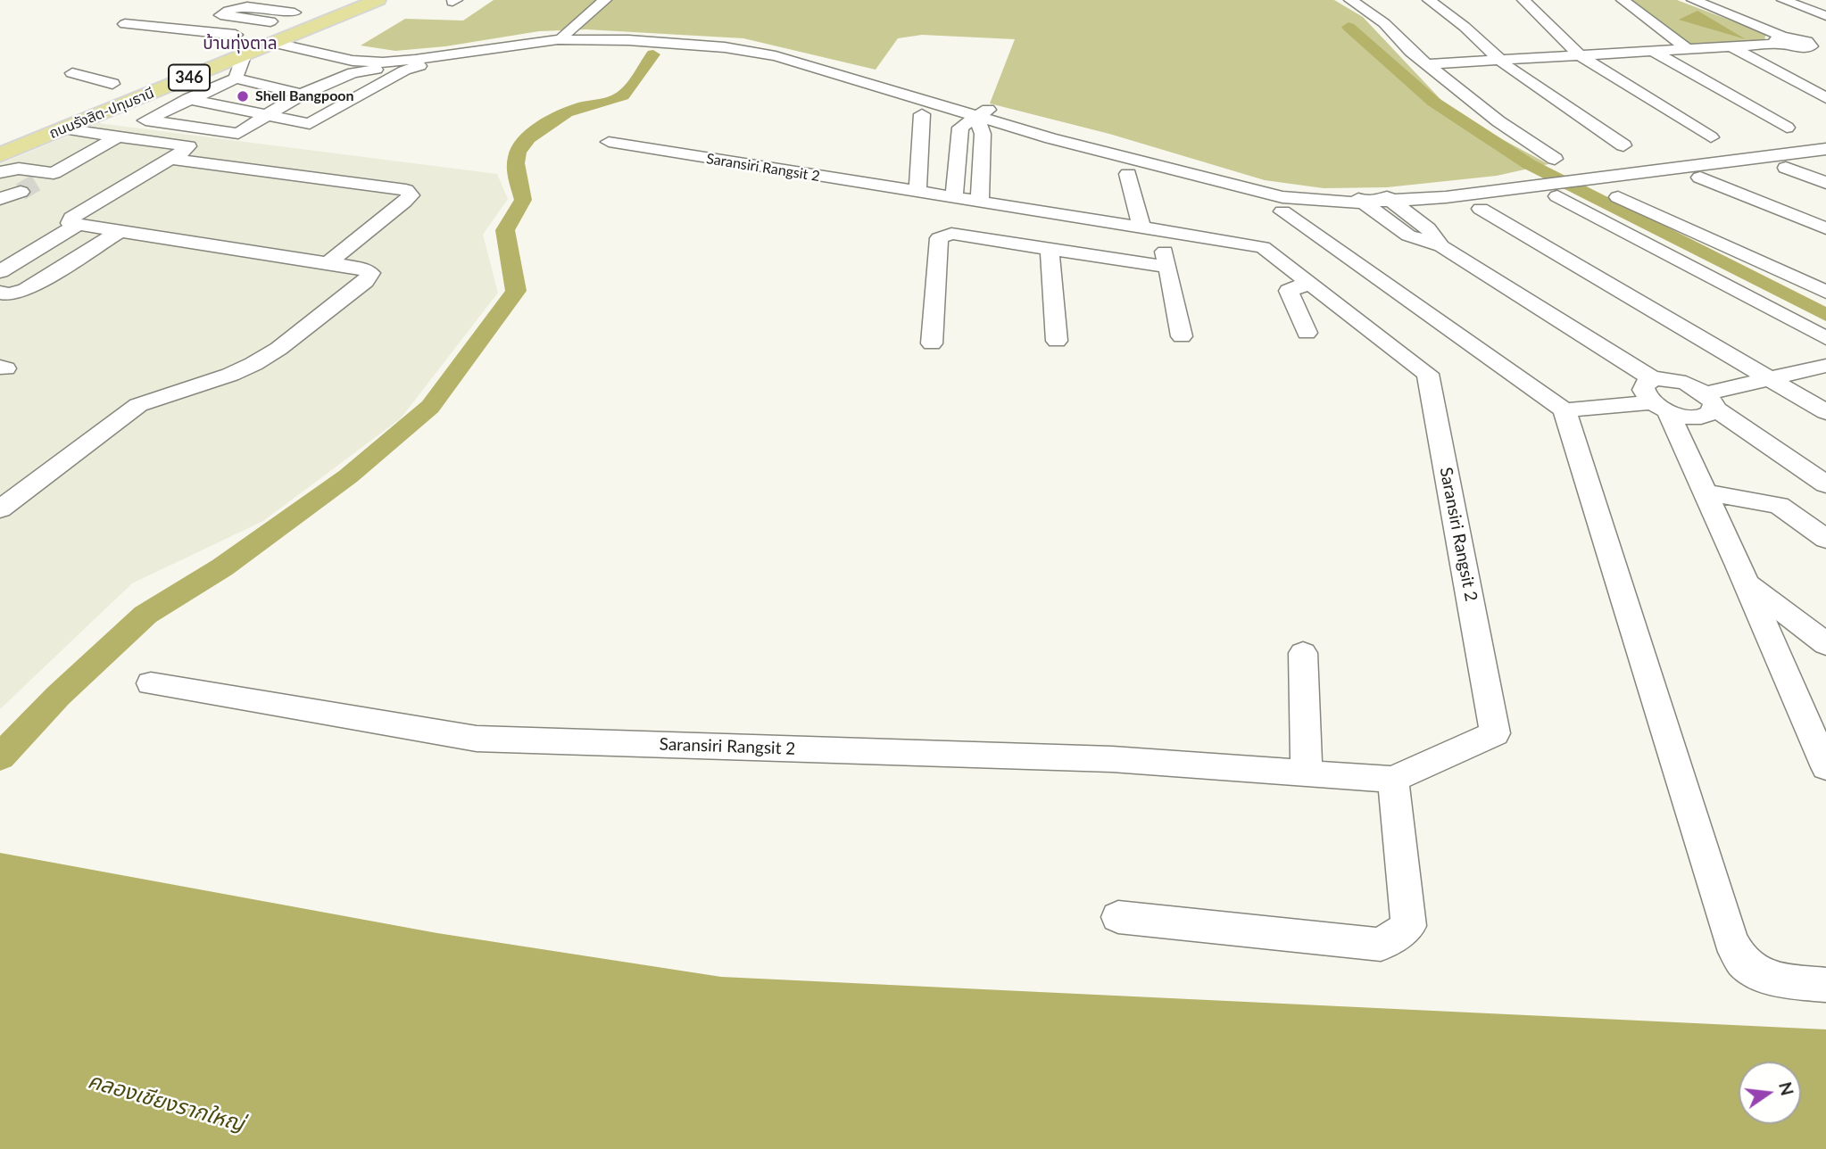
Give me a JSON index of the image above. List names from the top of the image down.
{
  "streets": {
    "main road": ["346", "ถนนรังสิต-ปทุมธานี"],
    "street": ["Saransiri Rangsit 2"]
  },
  "districts": ["บ้านทุ่งตาล"],
  "water": ["คลองเชียงรากใหญ่"],
  "places": ["Shell Bangpoon"],
  "north": "right"
}
